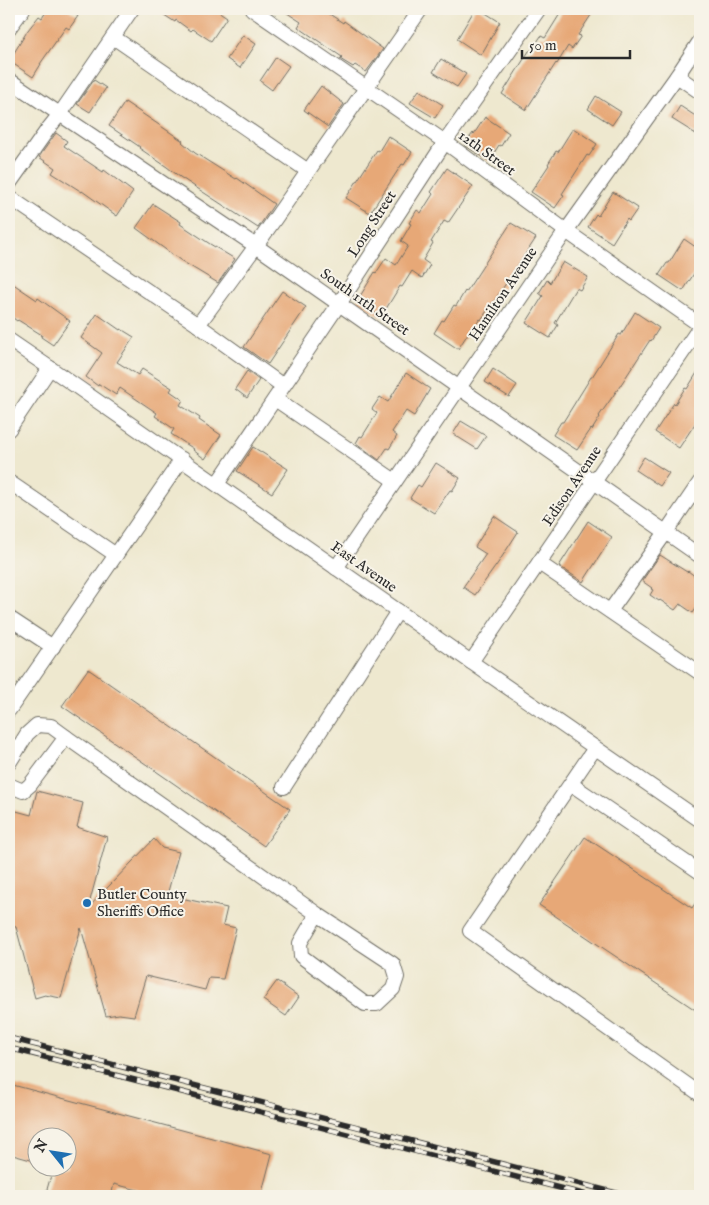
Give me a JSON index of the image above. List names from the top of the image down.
{
  "streets": {
    "street": [
      "12th Street",
      "Long Street",
      "Hamilton Avenue",
      "South 11th Street",
      "Edison Avenue",
      "East Avenue"
    ]
  },
  "crossings": [
    ["12th Street", "Long Street"],
    ["12th Street", "Hamilton Avenue"],
    ["12th Street", "Edison Avenue"],
    ["Long Street", "South 11th Street"],
    ["Long Street", "East Avenue"],
    ["Hamilton Avenue", "South 11th Street"],
    ["Hamilton Avenue", "East Avenue"],
    ["South 11th Street", "Edison Avenue"],
    ["Edison Avenue", "East Avenue"]
  ],
  "places": ["Butler County Sheriffs Office"],
  "scale_bar": "50 m",
  "north": "top left"
}
